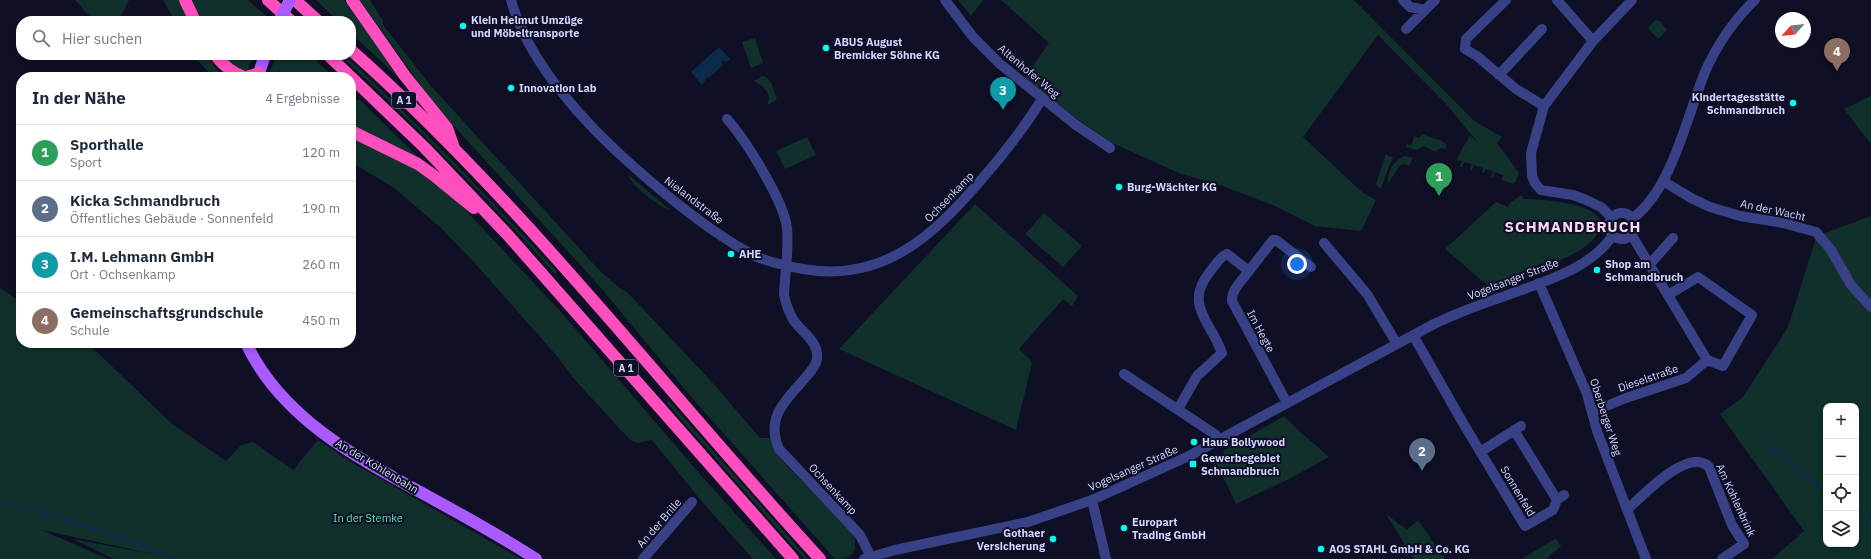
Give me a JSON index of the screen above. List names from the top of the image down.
{
  "streets": {
    "highway": ["A 1"],
    "main road": ["An der Kohlenbahn"],
    "street": [
      "Altenhofer Weg",
      "Ochsenkamp",
      "Nielandstraße",
      "An der Wacht",
      "Vogelsanger Straße",
      "Im Hegte",
      "Dieselstraße",
      "Oberberger Weg",
      "Sonnenfeld",
      "Am Kohlenbrink",
      "An der Brille"
    ]
  },
  "crossings": [
    ["Altenhofer Weg", "Ochsenkamp"],
    ["Ochsenkamp", "Nielandstraße"],
    ["Ochsenkamp", "Vogelsanger Straße"],
    ["Vogelsanger Straße", "Im Hegte"],
    ["Vogelsanger Straße", "Oberberger Weg"],
    ["Vogelsanger Straße", "Sonnenfeld"],
    ["Dieselstraße", "Oberberger Weg"],
    ["Oberberger Weg", "Am Kohlenbrink"]
  ],
  "districts": ["SCHMANDBRUCH"],
  "parks": ["In der Stemke"],
  "places": {
    "other": [
      "Klein Helmut Umzüge und Möbeltransporte",
      "ABUS August Bremicker Söhne KG",
      "Innovation Lab",
      "Kindertagesstätte Schmandbruch",
      "Burg-Wächter KG",
      "AHE",
      "Shop am Schmandbruch",
      "Haus Bollywood",
      "Europart Trading GmbH",
      "Gothaer Versicherung",
      "AOS STAHL GmbH & Co. KG"
    ],
    "transit": ["Gewerbegebiet Schmandbruch"]
  },
  "north": "bottom left",
  "page": {
    "search": "Hier suchen",
    "pins": [
      "4",
      "3",
      "1",
      "2"
    ],
    "heading": ["In der Nähe", "4 Ergebnisse"],
    "list": [
      {
        "mark": "1",
        "name": "Sporthalle",
        "note": "Sport",
        "value": "120 m"
      },
      {
        "mark": "2",
        "name": "Kicka Schmandbruch",
        "note": "Öffentliches Gebäude · Sonnenfeld",
        "value": "190 m"
      },
      {
        "mark": "3",
        "name": "I.M. Lehmann GmbH",
        "note": "Ort · Ochsenkamp",
        "value": "260 m"
      },
      {
        "mark": "4",
        "name": "Gemeinschaftsgrundschule",
        "note": "Schule",
        "value": "450 m"
      }
    ],
    "map_buttons": ["+", "−"]
  }
}
